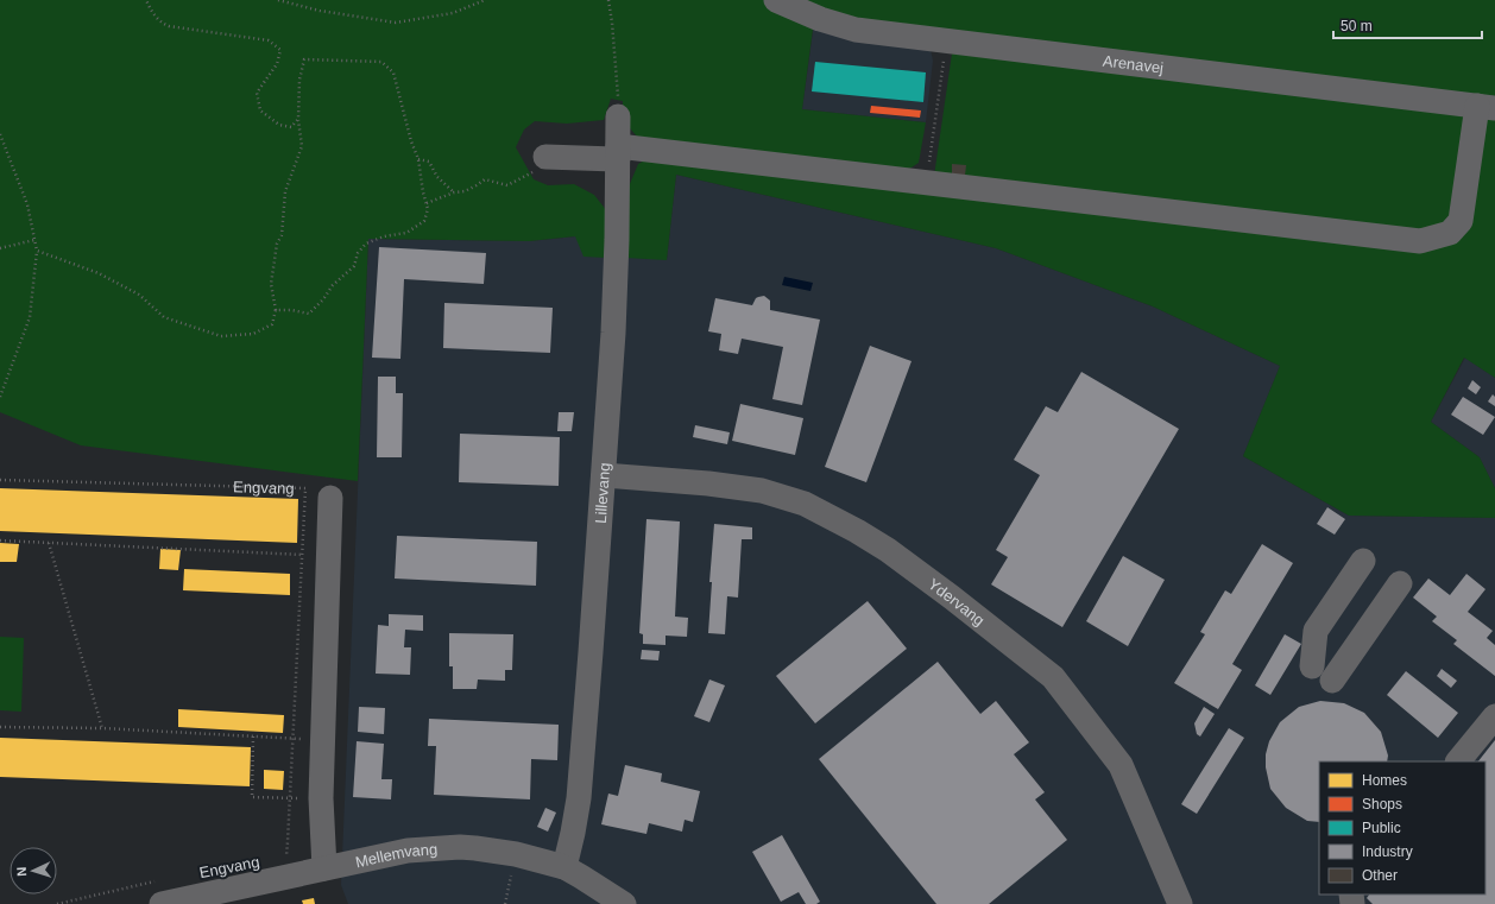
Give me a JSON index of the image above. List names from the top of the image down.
{
  "streets": {
    "street": [
      "Arenavej",
      "Lillevang",
      "Ydervang",
      "Mellemvang"
    ],
    "path": ["Engvang"]
  },
  "crossings": [
    ["Lillevang", "Ydervang"],
    ["Lillevang", "Mellemvang"]
  ],
  "legend": [
    "Homes",
    "Shops",
    "Public",
    "Industry",
    "Other"
  ],
  "scale_bar": "50 m",
  "north": "left"
}
